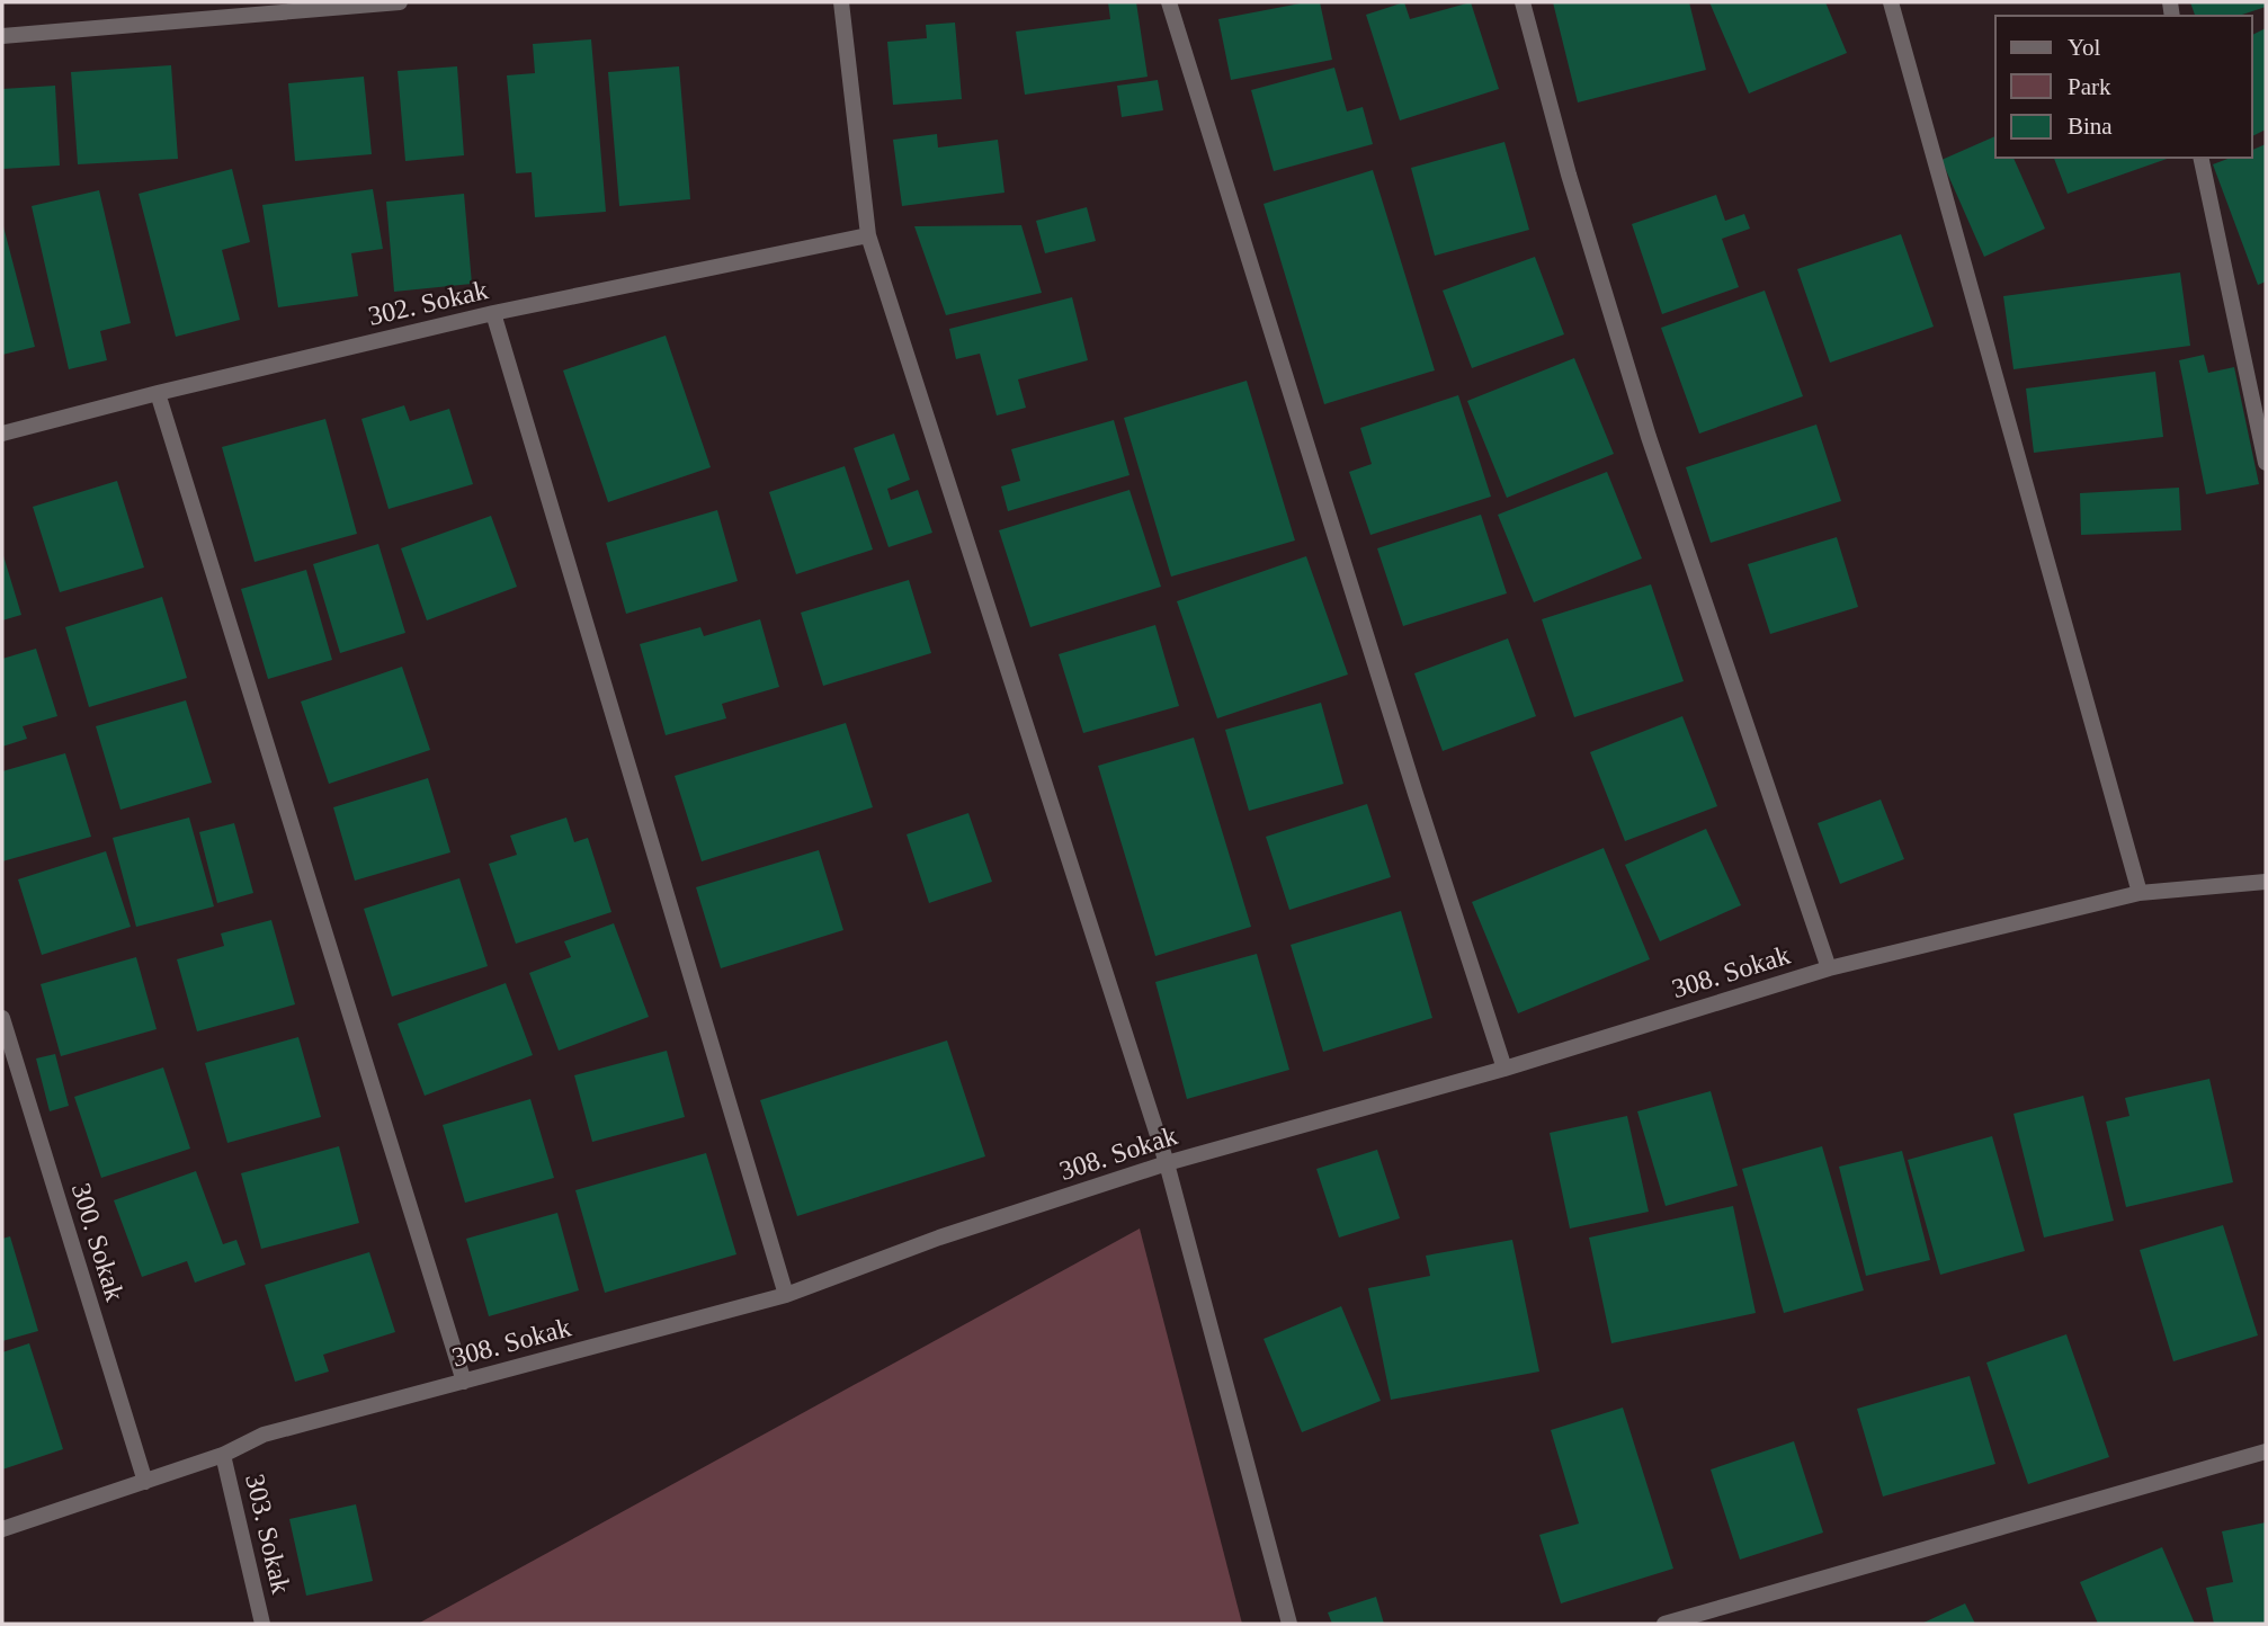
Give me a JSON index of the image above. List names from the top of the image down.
{
  "streets": {
    "street": [
      "302. Sokak",
      "308. Sokak",
      "300. Sokak",
      "303. Sokak"
    ]
  },
  "crossings": [
    ["308. Sokak", "300. Sokak"],
    ["308. Sokak", "303. Sokak"]
  ],
  "legend": ["Yol", "Park", "Bina"]
}
